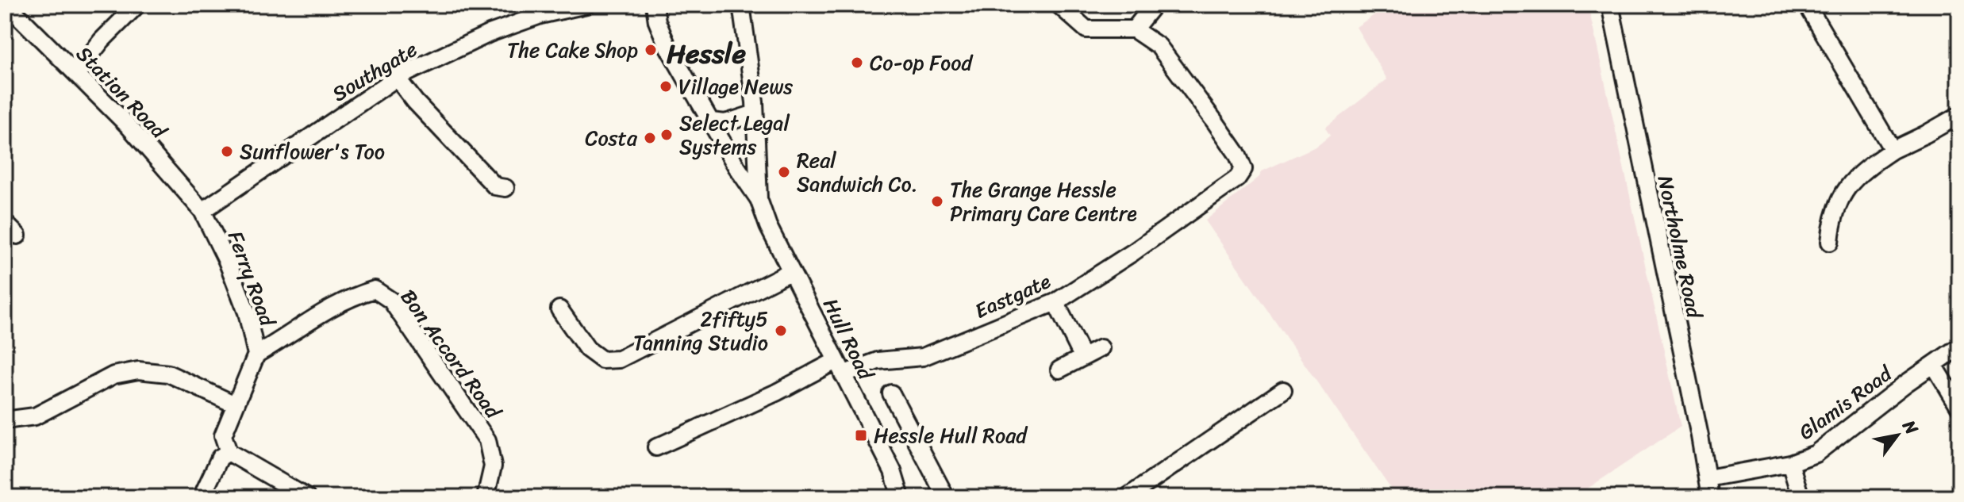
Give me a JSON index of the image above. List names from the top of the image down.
{
  "streets": {
    "street": [
      "Southgate",
      "Station Road",
      "Northolme Road",
      "Ferry Road",
      "Eastgate",
      "Hull Road",
      "Bon Accord Road",
      "Glamis Road"
    ]
  },
  "crossings": [
    ["Southgate", "Station Road"],
    ["Southgate", "Ferry Road"],
    ["Station Road", "Ferry Road"],
    ["Northolme Road", "Glamis Road"],
    ["Ferry Road", "Bon Accord Road"],
    ["Eastgate", "Hull Road"]
  ],
  "districts": ["Hessle"],
  "places": {
    "other": [
      "The Cake Shop",
      "Co-op Food",
      "Village News",
      "Select Legal Systems",
      "Costa",
      "Sunflower's Too",
      "Real Sandwich Co.",
      "The Grange Hessle Primary Care Centre",
      "2fifty5 Tanning Studio"
    ],
    "transit": ["Hessle Hull Road"]
  },
  "north": "top right"
}
